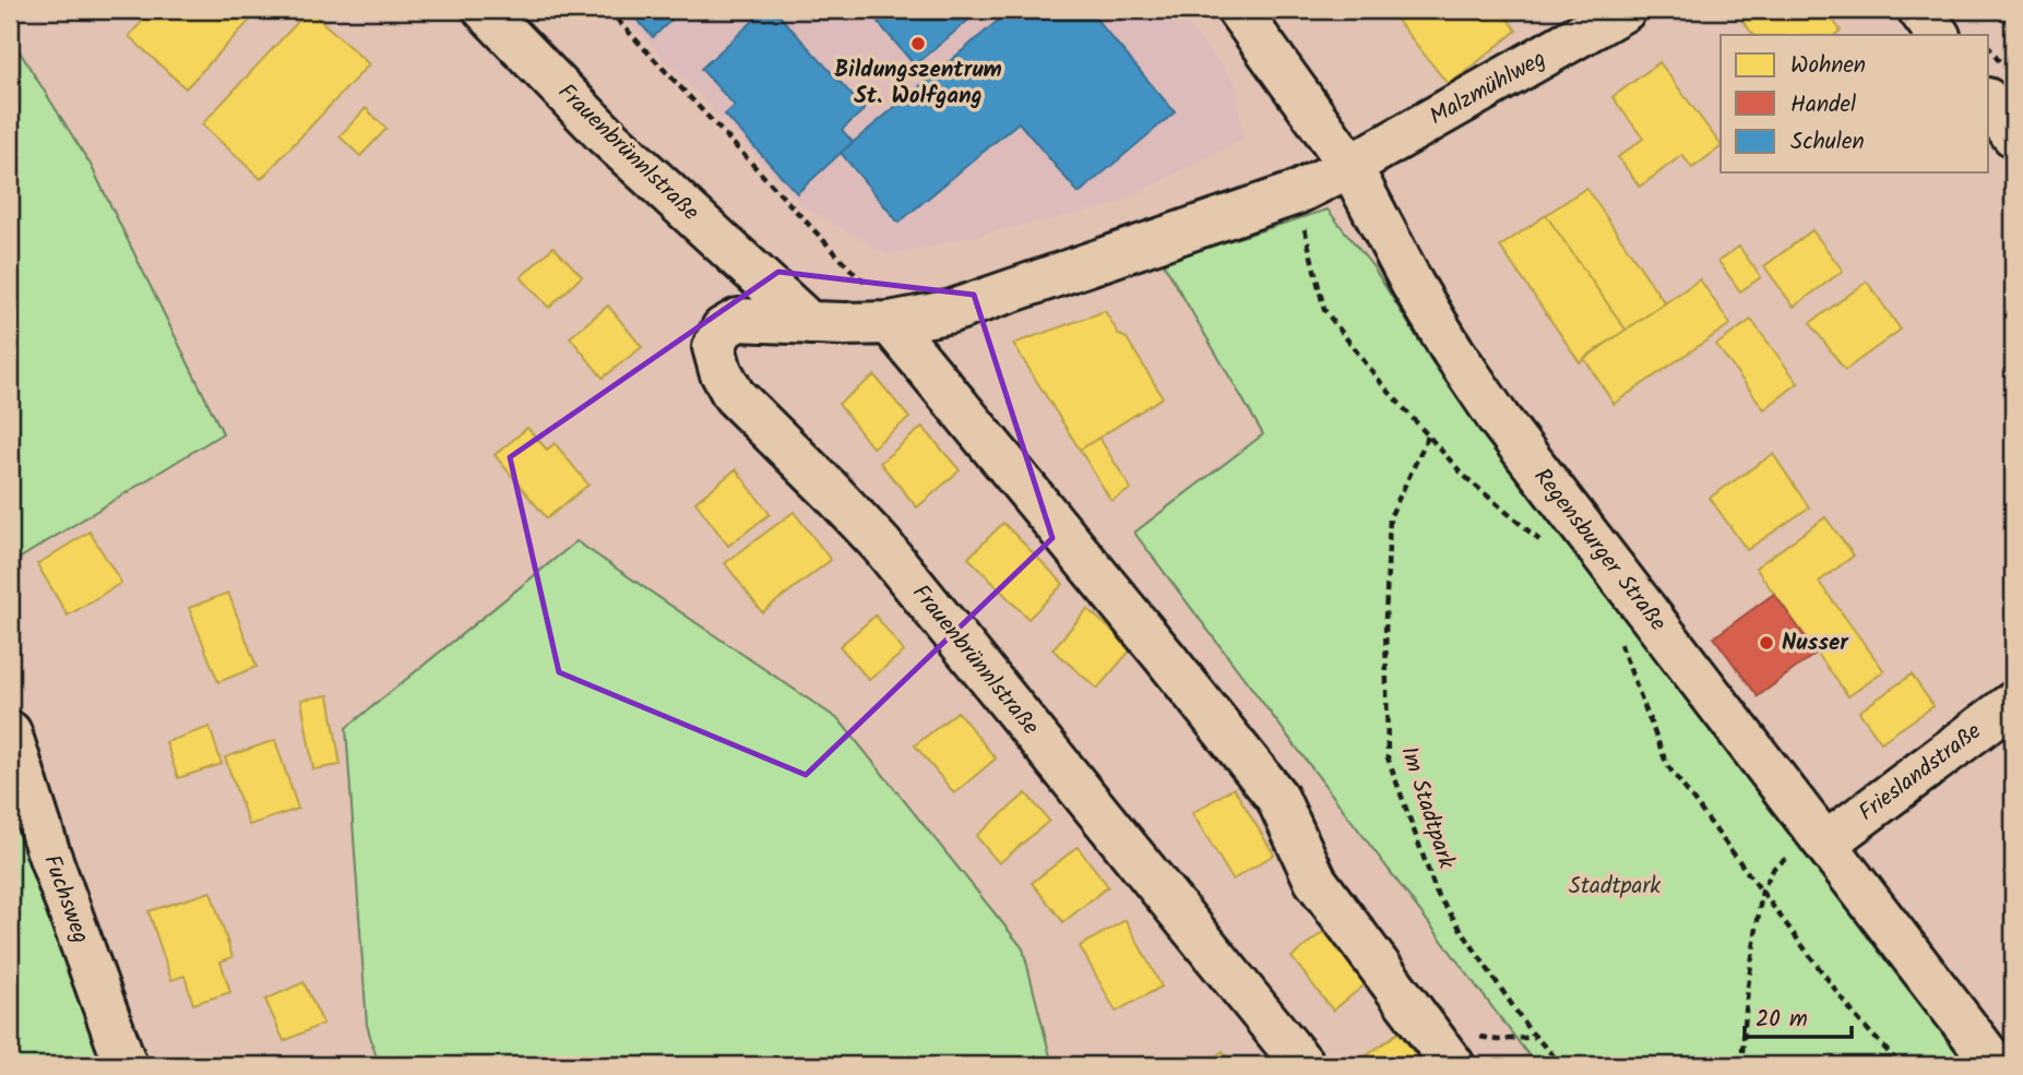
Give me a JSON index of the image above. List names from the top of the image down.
{
  "streets": {
    "street": [
      "Malzmühlweg",
      "Frauenbrünnlstraße",
      "Regensburger Straße",
      "Frieslandstraße",
      "Fuchsweg"
    ],
    "path": ["Im Stadtpark"]
  },
  "crossings": [
    ["Malzmühlweg", "Frauenbrünnlstraße"],
    ["Malzmühlweg", "Regensburger Straße"],
    ["Frauenbrünnlstraße", "Regensburger Straße"],
    ["Regensburger Straße", "Frieslandstraße"]
  ],
  "parks": ["Stadtpark"],
  "places": ["Bildungszentrum St. Wolfgang", "Nusser"],
  "legend": ["Wohnen", "Handel", "Schulen"],
  "scale_bar": "20 m"
}
